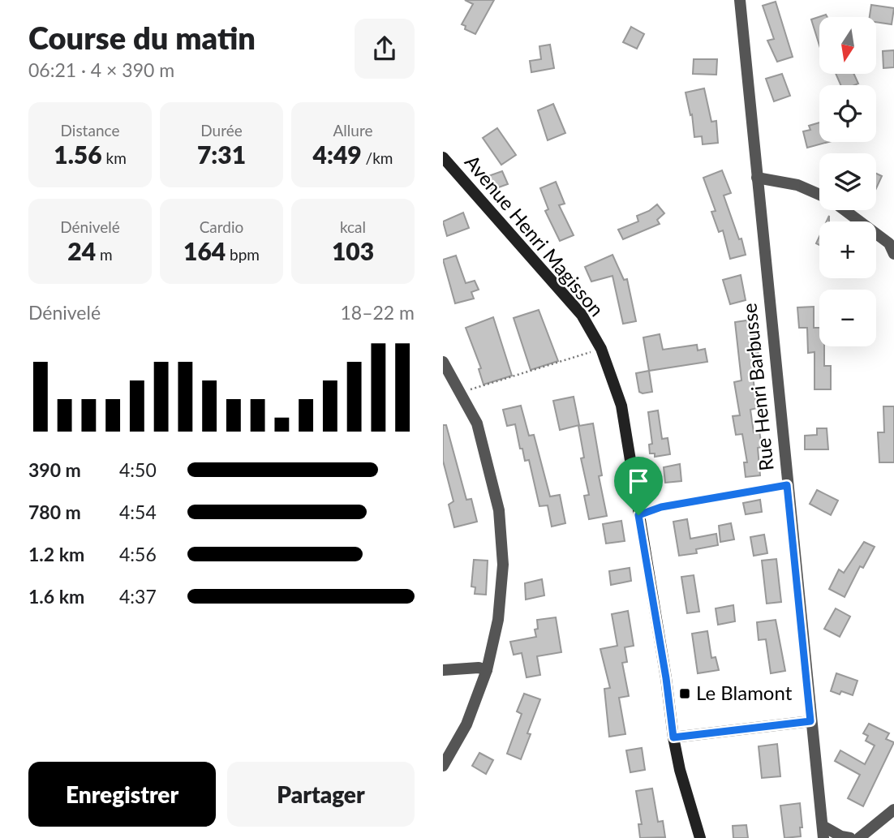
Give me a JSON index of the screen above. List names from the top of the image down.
{
  "streets": {
    "main road": ["Avenue Henri Magisson"],
    "street": ["Rue Henri Barbusse"]
  },
  "places": {
    "transit": ["Le Blamont"]
  },
  "north": "bottom",
  "page": {
    "heading": ["Course du matin", "06:21 · 4 × 390 m"],
    "map_buttons": ["+", "−"],
    "stats": [
      ["Distance", "1.56 km"],
      ["Durée", "7:31"],
      ["Allure", "4:49 /km"],
      ["Dénivelé", "24 m"],
      ["Cardio", "164 bpm"],
      ["kcal", "103"]
    ],
    "chart": ["Dénivelé", "18–22 m"],
    "list": [
      {
        "name": "390 m",
        "note": "4:50"
      },
      {
        "name": "780 m",
        "note": "4:54"
      },
      {
        "name": "1.2 km",
        "note": "4:56"
      },
      {
        "name": "1.6 km",
        "note": "4:37"
      }
    ],
    "buttons": ["Enregistrer", "Partager"]
  }
}
